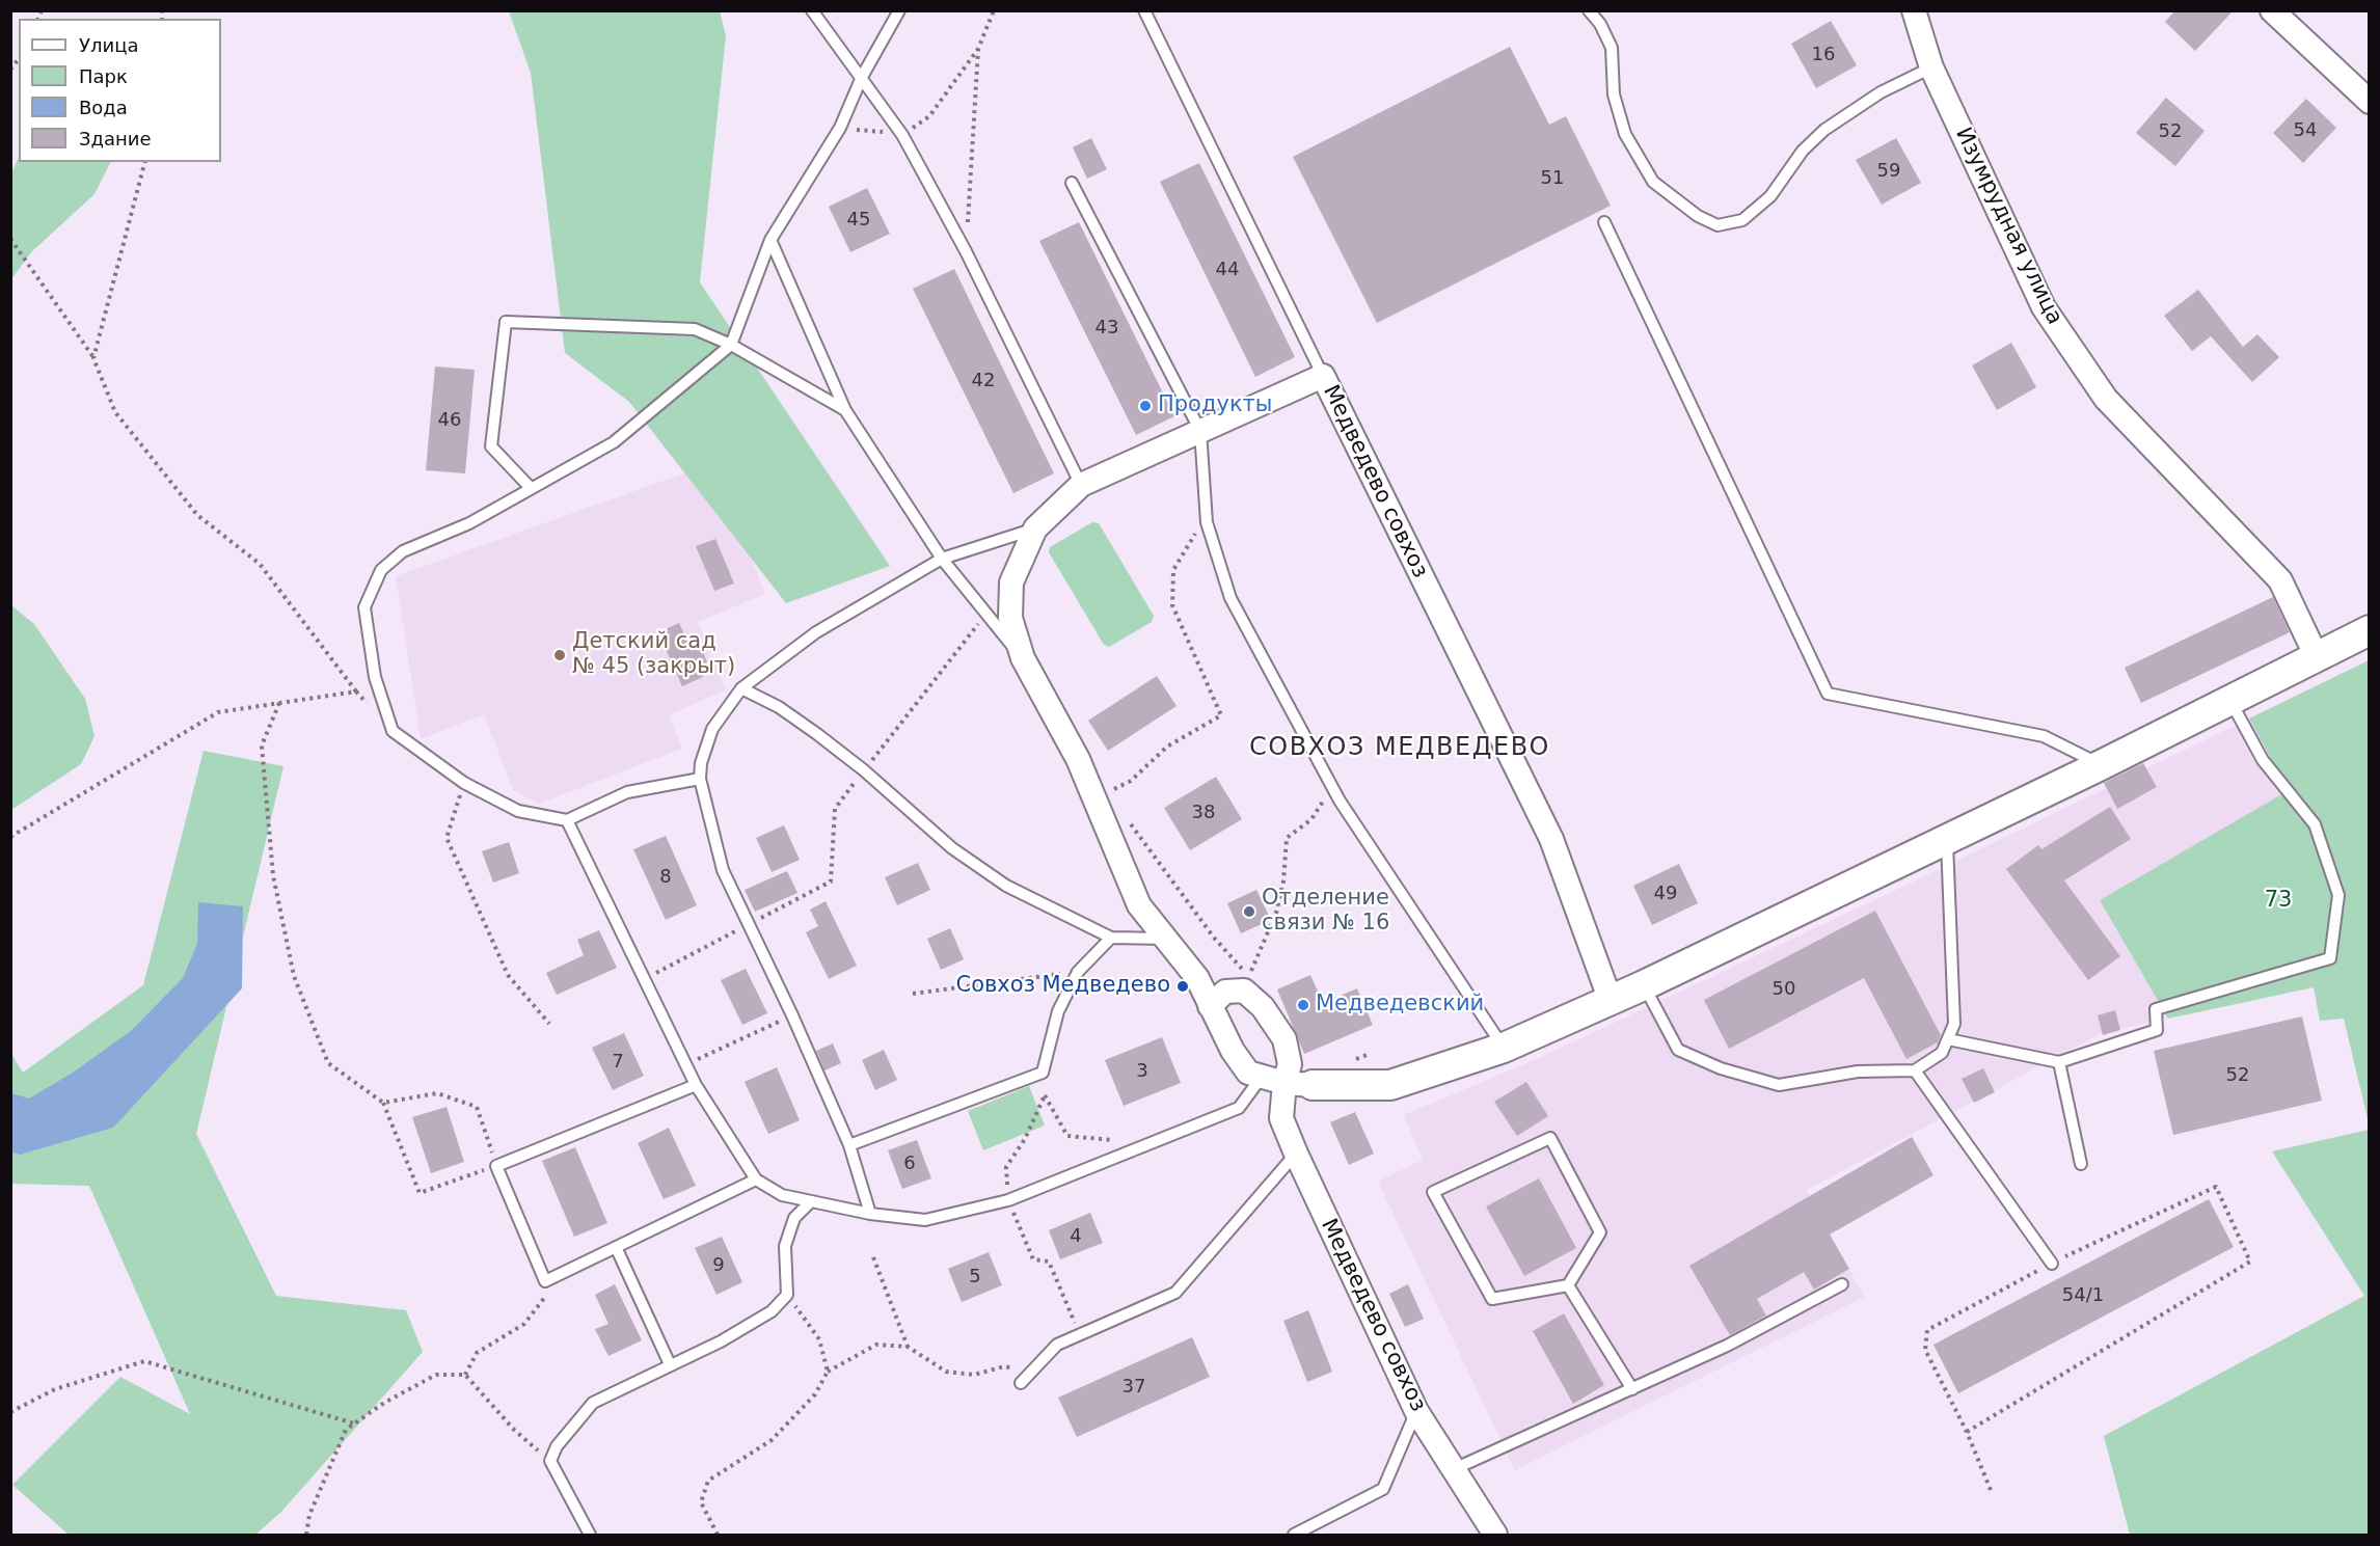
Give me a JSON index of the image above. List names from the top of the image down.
{
  "streets": {
    "street": ["Изумрудная улица", "Медведево совхоз"]
  },
  "districts": ["СОВХОЗ МЕДВЕДЕВО"],
  "parks": ["73"],
  "places": [
    "Продукты",
    "Детский сад № 45 (закрыт)",
    "Отделение связи № 16",
    "Совхоз Медведево",
    "Медведевский"
  ],
  "house_numbers": [
    "16",
    "54",
    "52",
    "59",
    "51",
    "45",
    "44",
    "43",
    "42",
    "46",
    "38",
    "8",
    "49",
    "50",
    "7",
    "3",
    "52",
    "6",
    "4",
    "9",
    "5",
    "54/1",
    "37"
  ],
  "legend": [
    "Улица",
    "Парк",
    "Вода",
    "Здание"
  ]
}
